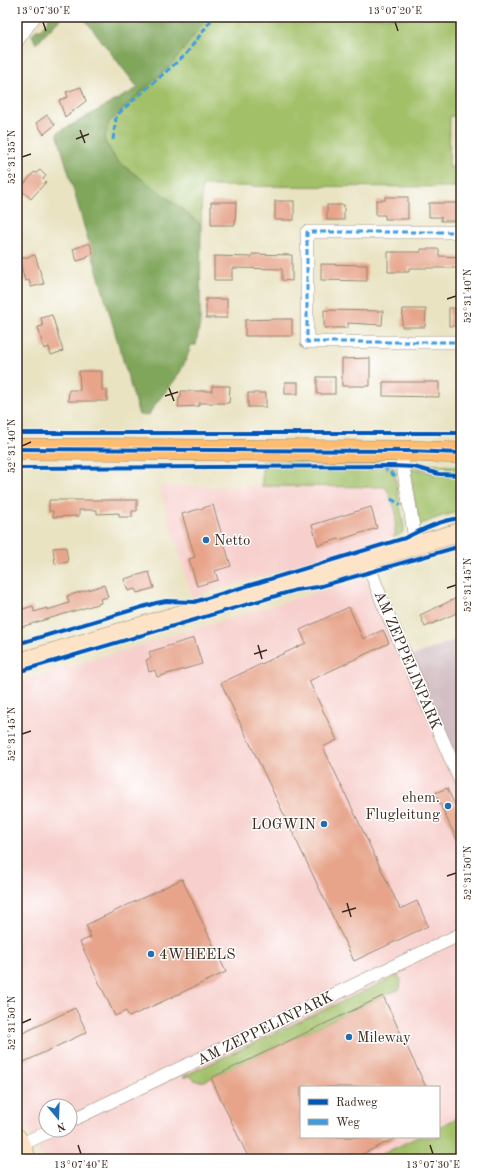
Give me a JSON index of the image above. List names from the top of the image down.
{
  "streets": {
    "street": ["AM ZEPPELINPARK"]
  },
  "places": [
    "Netto",
    "ehem. Flugleitung",
    "LOGWIN",
    "4WHEELS",
    "Mileway"
  ],
  "legend": ["Radweg", "Weg"],
  "north": "bottom",
  "coordinates": [
    "13°07'30\"E",
    "13°07'20\"E",
    "52°31'35\"N",
    "52°31'40\"N",
    "52°31'45\"N",
    "52°31'50\"N",
    "13°07'40\"E"
  ]
}
